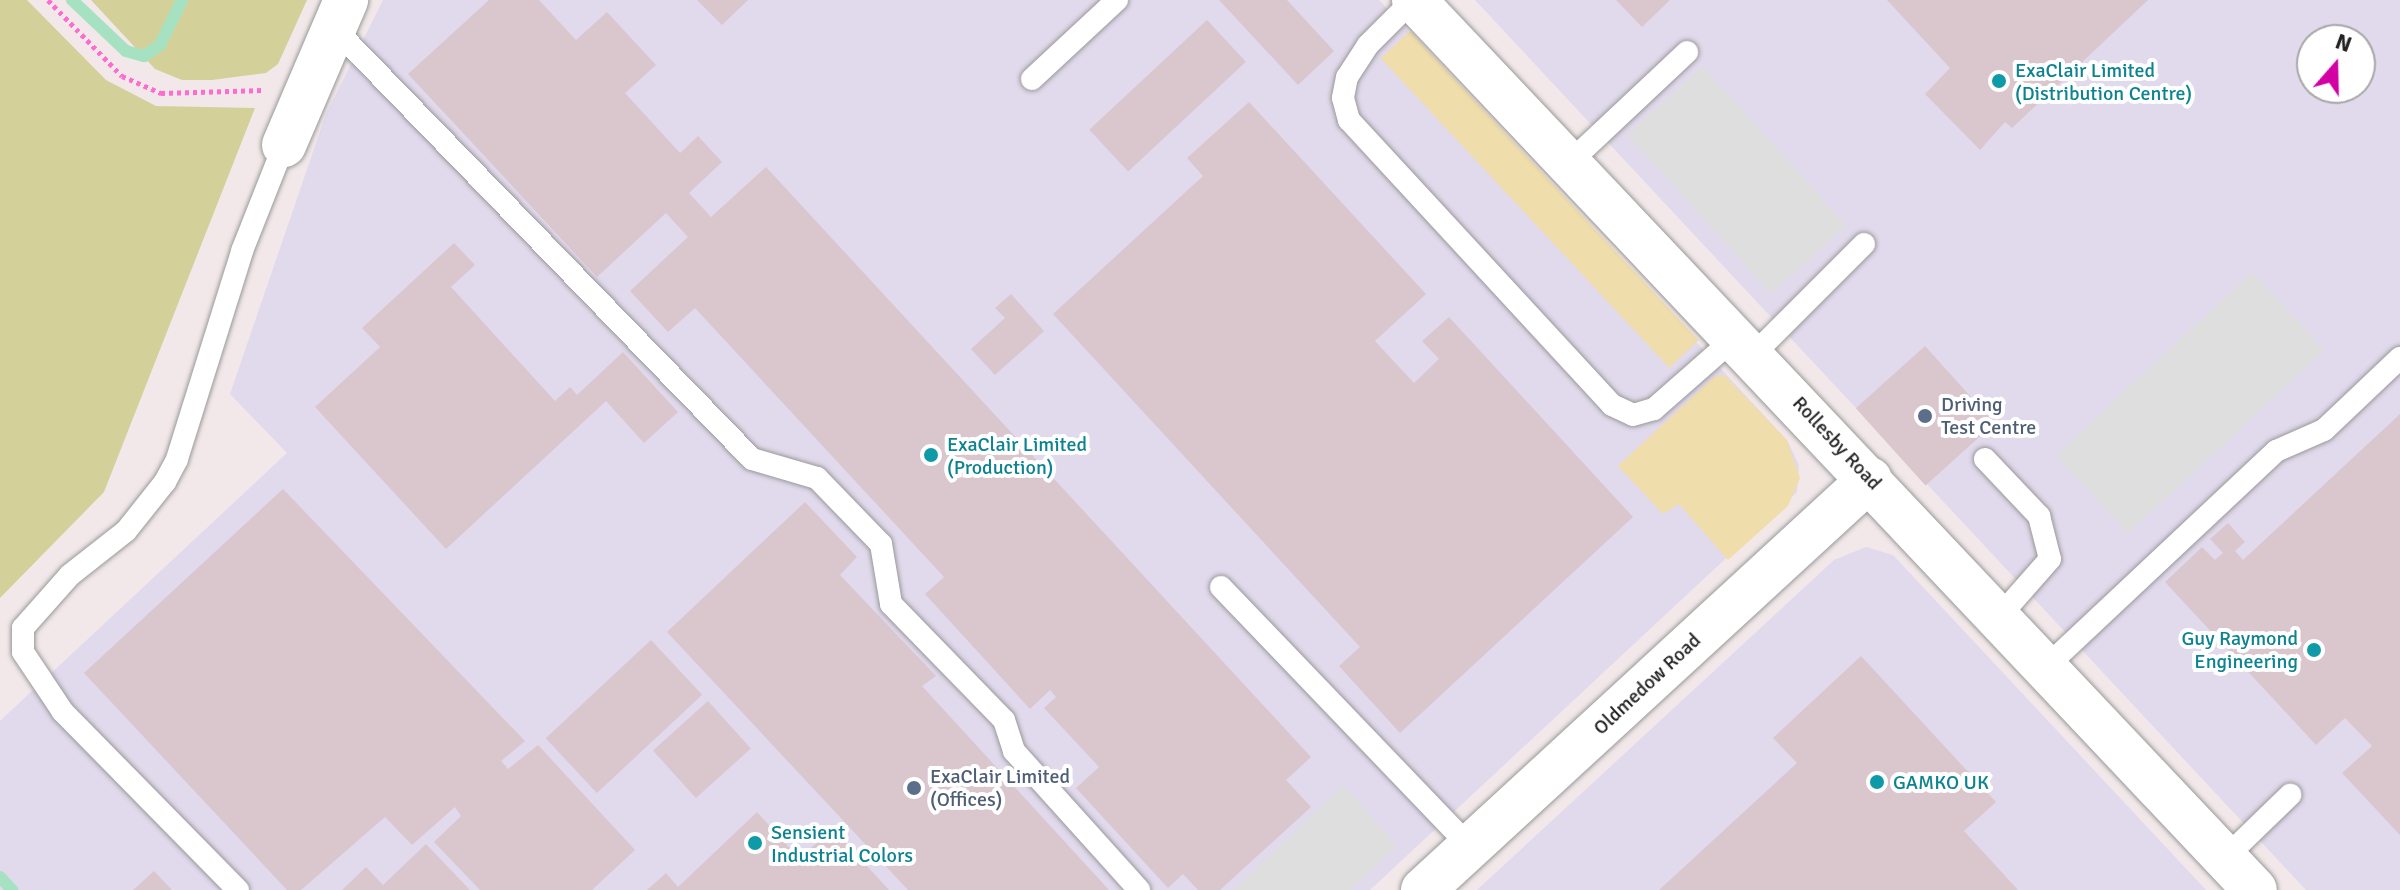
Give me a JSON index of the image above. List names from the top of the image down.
{
  "streets": {
    "street": ["Rollesby Road", "Oldmedow Road"]
  },
  "crossings": [
    ["Rollesby Road", "Oldmedow Road"]
  ],
  "places": [
    "ExaClair Limited (Distribution Centre)",
    "Driving Test Centre",
    "ExaClair Limited (Production)",
    "Guy Raymond Engineering",
    "GAMKO UK",
    "ExaClair Limited (Offices)",
    "Sensient Industrial Colors"
  ],
  "north": "top"
}
